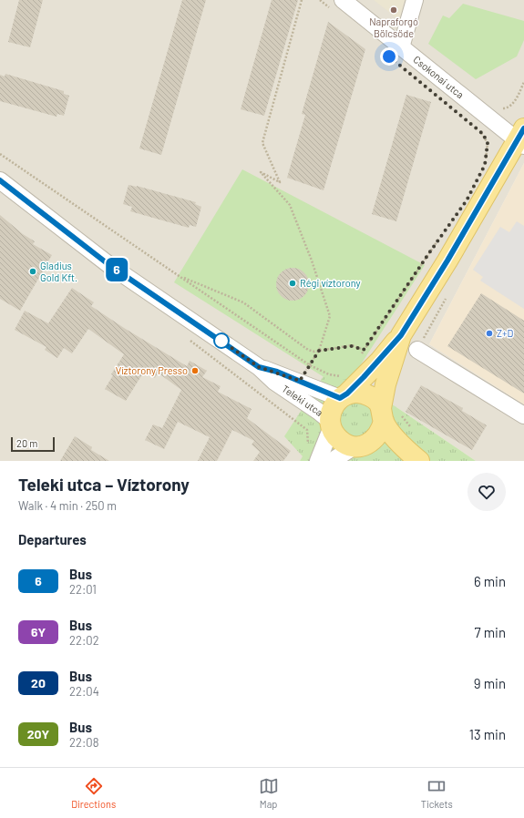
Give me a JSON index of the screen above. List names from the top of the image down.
{
  "streets": {
    "street": ["Csokonai utca", "Teleki utca"]
  },
  "places": [
    "Napraforgó Bölcsőde",
    "Gladius Gold Kft.",
    "Régi víztorony",
    "Z+D",
    "Víztorony Presso"
  ],
  "lines": ["bus line 6"],
  "scale_bar": "20 m",
  "page": {
    "on_map": "6",
    "scale": "20 m",
    "heading": [
      ["Teleki utca – Víztorony", "Walk · 4 min · 250 m"],
      "Departures"
    ],
    "list": [
      {
        "mark": "6",
        "name": "Bus",
        "note": "22:01",
        "value": "6 min"
      },
      {
        "mark": "6Y",
        "name": "Bus",
        "note": "22:02",
        "value": "7 min"
      },
      {
        "mark": "20",
        "name": "Bus",
        "note": "22:04",
        "value": "9 min"
      },
      {
        "mark": "20Y",
        "name": "Bus",
        "note": "22:08",
        "value": "13 min"
      }
    ],
    "tabs": ["Directions", "Map", "Tickets"]
  }
}
